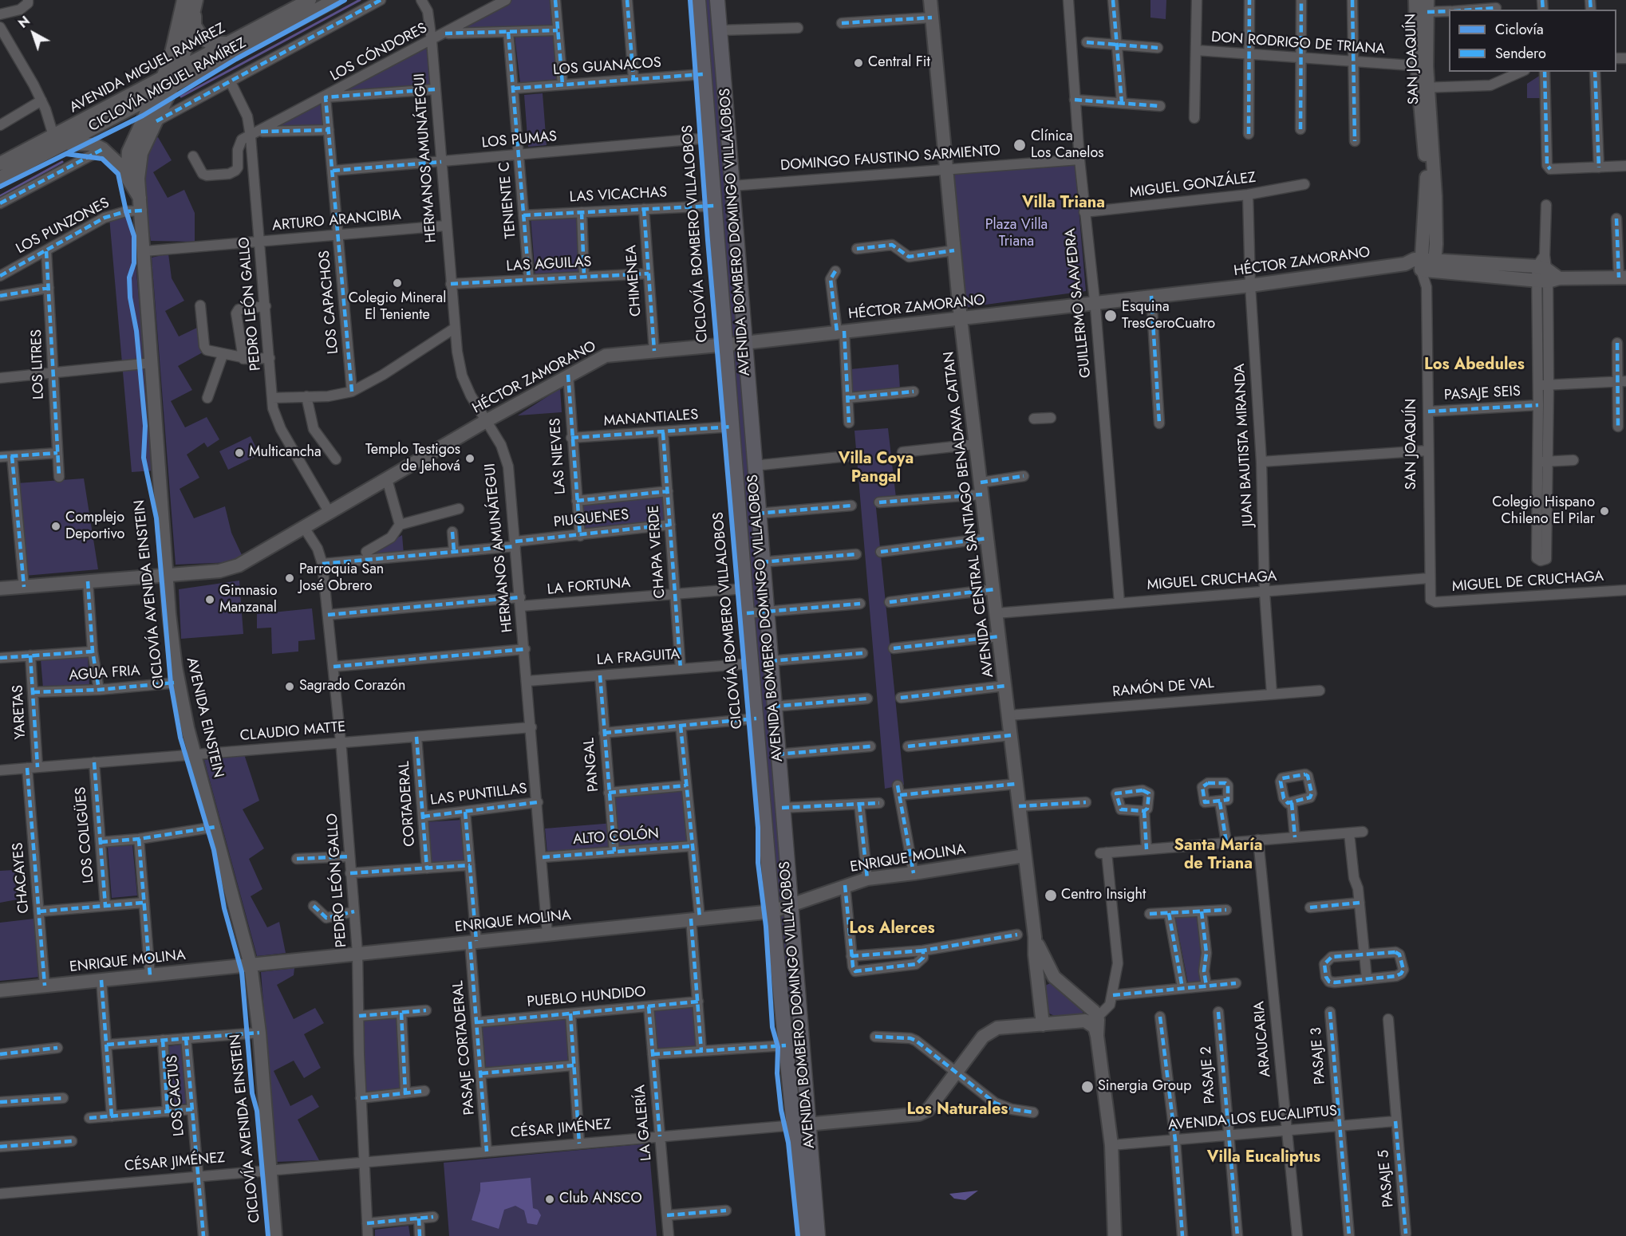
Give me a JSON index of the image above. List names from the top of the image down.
{
  "streets": {
    "main road": ["AVENIDA BOMBERO DOMINGO VILLALOBOS"],
    "street": [
      "DON RODRIGO DE TRIANA",
      "LOS CÓNDORES",
      "SAN JOAQUÍN",
      "LOS GUANACOS",
      "AVENIDA MIGUEL RAMÍREZ",
      "LOS PUMAS",
      "HERMANOS AMUNÁTEGUI",
      "DOMINGO FAUSTINO SARMIENTO",
      "MIGUEL GONZÁLEZ",
      "LAS VICACHAS",
      "TENIENTE C",
      "ARTURO ARANCIBIA",
      "LOS PUNZONES",
      "HÉCTOR ZAMORANO",
      "LAS AGUILAS",
      "CHIMENEA",
      "LOS CAPACHOS",
      "GUILLERMO SAAVEDRA",
      "PEDRO LEÓN GALLO",
      "LOS LITRES",
      "PASAJE SEIS",
      "MANANTIALES",
      "JUAN BAUTISTA MIRANDA",
      "LAS NIEVES",
      "AVENIDA CENTRAL SANTIAGO BENADAVA CATTAN",
      "PIUQUENES",
      "CHAPA VERDE",
      "MIGUEL CRUCHAGA",
      "MIGUEL DE CRUCHAGA",
      "LA FORTUNA",
      "LA FRAGUITA",
      "AGUA FRIA",
      "RAMÓN DE VAL",
      "YARETAS",
      "AVENIDA EINSTEIN",
      "CLAUDIO MATTE",
      "PANGAL",
      "LAS PUNTILLAS",
      "CORTADERAL",
      "LOS COLIGÜES",
      "ALTO COLÓN",
      "ENRIQUE MOLINA",
      "CHACAYES",
      "PUEBLO HUNDIDO",
      "ARAUCARIA",
      "PASAJE CORTADERAL",
      "PASAJE 3",
      "PASAJE 2",
      "LOS CACTUS",
      "AVENIDA LOS EUCALIPTUS",
      "LA GALERÍA",
      "CÉSAR JIMÉNEZ",
      "PASAJE 5"
    ],
    "cycle path": ["CICLOVÍA MIGUEL RAMÍREZ", "CICLOVÍA BOMBERO VILLALOBOS", "CICLOVÍA AVENIDA EINSTEIN"]
  },
  "crossings": [
    ["DON RODRIGO DE TRIANA", "SAN JOAQUÍN"],
    ["LOS CÓNDORES", "HERMANOS AMUNÁTEGUI"],
    ["LOS CÓNDORES", "TENIENTE C"],
    ["LOS CÓNDORES", "LOS CAPACHOS"],
    ["LOS CÓNDORES", "PEDRO LEÓN GALLO"],
    ["SAN JOAQUÍN", "HÉCTOR ZAMORANO"],
    ["SAN JOAQUÍN", "PASAJE SEIS"],
    ["SAN JOAQUÍN", "MIGUEL CRUCHAGA"],
    ["SAN JOAQUÍN", "MIGUEL DE CRUCHAGA"],
    ["LOS GUANACOS", "TENIENTE C"],
    ["LOS GUANACOS", "AVENIDA BOMBERO DOMINGO VILLALOBOS"],
    ["AVENIDA MIGUEL RAMÍREZ", "AVENIDA EINSTEIN"],
    ["LOS PUMAS", "HERMANOS AMUNÁTEGUI"],
    ["LOS PUMAS", "TENIENTE C"],
    ["LOS PUMAS", "AVENIDA BOMBERO DOMINGO VILLALOBOS"],
    ["LOS PUMAS", "LOS CAPACHOS"],
    ["HERMANOS AMUNÁTEGUI", "ARTURO ARANCIBIA"],
    ["HERMANOS AMUNÁTEGUI", "HÉCTOR ZAMORANO"],
    ["HERMANOS AMUNÁTEGUI", "LAS AGUILAS"],
    ["HERMANOS AMUNÁTEGUI", "PIUQUENES"],
    ["HERMANOS AMUNÁTEGUI", "LA FORTUNA"],
    ["HERMANOS AMUNÁTEGUI", "LA FRAGUITA"],
    ["HERMANOS AMUNÁTEGUI", "CLAUDIO MATTE"],
    ["HERMANOS AMUNÁTEGUI", "LAS PUNTILLAS"],
    ["HERMANOS AMUNÁTEGUI", "ALTO COLÓN"],
    ["HERMANOS AMUNÁTEGUI", "ENRIQUE MOLINA"],
    ["DOMINGO FAUSTINO SARMIENTO", "AVENIDA BOMBERO DOMINGO VILLALOBOS"],
    ["DOMINGO FAUSTINO SARMIENTO", "GUILLERMO SAAVEDRA"],
    ["DOMINGO FAUSTINO SARMIENTO", "AVENIDA CENTRAL SANTIAGO BENADAVA CATTAN"],
    ["MIGUEL GONZÁLEZ", "GUILLERMO SAAVEDRA"],
    ["MIGUEL GONZÁLEZ", "JUAN BAUTISTA MIRANDA"],
    ["LAS VICACHAS", "TENIENTE C"],
    ["LAS VICACHAS", "AVENIDA BOMBERO DOMINGO VILLALOBOS"],
    ["LAS VICACHAS", "CHIMENEA"],
    ["TENIENTE C", "LAS AGUILAS"],
    ["ARTURO ARANCIBIA", "LOS CAPACHOS"],
    ["ARTURO ARANCIBIA", "PEDRO LEÓN GALLO"],
    ["ARTURO ARANCIBIA", "AVENIDA EINSTEIN"],
    ["LOS PUNZONES", "LOS LITRES"],
    ["LOS PUNZONES", "AVENIDA EINSTEIN"],
    ["AVENIDA BOMBERO DOMINGO VILLALOBOS", "HÉCTOR ZAMORANO"],
    ["AVENIDA BOMBERO DOMINGO VILLALOBOS", "MANANTIALES"],
    ["AVENIDA BOMBERO DOMINGO VILLALOBOS", "LA FORTUNA"],
    ["AVENIDA BOMBERO DOMINGO VILLALOBOS", "LA FRAGUITA"],
    ["AVENIDA BOMBERO DOMINGO VILLALOBOS", "ENRIQUE MOLINA"],
    ["AVENIDA BOMBERO DOMINGO VILLALOBOS", "CÉSAR JIMÉNEZ"],
    ["HÉCTOR ZAMORANO", "CHIMENEA"],
    ["HÉCTOR ZAMORANO", "GUILLERMO SAAVEDRA"],
    ["HÉCTOR ZAMORANO", "PEDRO LEÓN GALLO"],
    ["HÉCTOR ZAMORANO", "JUAN BAUTISTA MIRANDA"],
    ["HÉCTOR ZAMORANO", "LAS NIEVES"],
    ["HÉCTOR ZAMORANO", "AVENIDA CENTRAL SANTIAGO BENADAVA CATTAN"],
    ["HÉCTOR ZAMORANO", "AVENIDA EINSTEIN"],
    ["LAS AGUILAS", "CHIMENEA"],
    ["GUILLERMO SAAVEDRA", "MIGUEL CRUCHAGA"],
    ["PEDRO LEÓN GALLO", "PIUQUENES"],
    ["PEDRO LEÓN GALLO", "LA FORTUNA"],
    ["PEDRO LEÓN GALLO", "CLAUDIO MATTE"],
    ["PEDRO LEÓN GALLO", "ENRIQUE MOLINA"],
    ["PEDRO LEÓN GALLO", "CÉSAR JIMÉNEZ"],
    ["MANANTIALES", "LAS NIEVES"],
    ["MANANTIALES", "CHAPA VERDE"],
    ["JUAN BAUTISTA MIRANDA", "MIGUEL CRUCHAGA"],
    ["JUAN BAUTISTA MIRANDA", "RAMÓN DE VAL"],
    ["LAS NIEVES", "PIUQUENES"],
    ["AVENIDA CENTRAL SANTIAGO BENADAVA CATTAN", "MIGUEL CRUCHAGA"],
    ["AVENIDA CENTRAL SANTIAGO BENADAVA CATTAN", "RAMÓN DE VAL"],
    ["AVENIDA CENTRAL SANTIAGO BENADAVA CATTAN", "ENRIQUE MOLINA"],
    ["AVENIDA CENTRAL SANTIAGO BENADAVA CATTAN", "CÉSAR JIMÉNEZ"],
    ["PIUQUENES", "CHAPA VERDE"],
    ["CHAPA VERDE", "LA FORTUNA"],
    ["CHAPA VERDE", "LA FRAGUITA"],
    ["LA FRAGUITA", "PANGAL"],
    ["AGUA FRIA", "YARETAS"],
    ["AGUA FRIA", "AVENIDA EINSTEIN"],
    ["YARETAS", "CLAUDIO MATTE"],
    ["YARETAS", "CHACAYES"],
    ["AVENIDA EINSTEIN", "CLAUDIO MATTE"],
    ["AVENIDA EINSTEIN", "ENRIQUE MOLINA"],
    ["AVENIDA EINSTEIN", "CÉSAR JIMÉNEZ"],
    ["CLAUDIO MATTE", "CORTADERAL"],
    ["CLAUDIO MATTE", "LOS COLIGÜES"],
    ["CLAUDIO MATTE", "CHACAYES"],
    ["PANGAL", "ALTO COLÓN"],
    ["LAS PUNTILLAS", "CORTADERAL"],
    ["ENRIQUE MOLINA", "CHACAYES"],
    ["ENRIQUE MOLINA", "PASAJE CORTADERAL"],
    ["PUEBLO HUNDIDO", "PASAJE CORTADERAL"],
    ["PUEBLO HUNDIDO", "LA GALERÍA"],
    ["ARAUCARIA", "AVENIDA LOS EUCALIPTUS"],
    ["PASAJE CORTADERAL", "CÉSAR JIMÉNEZ"],
    ["PASAJE 3", "AVENIDA LOS EUCALIPTUS"],
    ["PASAJE 2", "AVENIDA LOS EUCALIPTUS"],
    ["LOS CACTUS", "CÉSAR JIMÉNEZ"],
    ["AVENIDA LOS EUCALIPTUS", "PASAJE 5"],
    ["LA GALERÍA", "CÉSAR JIMÉNEZ"]
  ],
  "districts": [
    "Villa Triana",
    "Los Abedules",
    "Villa Coya Pangal",
    "Santa María de Triana",
    "Los Alerces",
    "Los Naturales",
    "Villa Eucaliptus"
  ],
  "parks": ["Plaza Villa Triana"],
  "places": [
    "Central Fit",
    "Clínica Los Canelos",
    "Colegio Mineral El Teniente",
    "Esquina TresCeroCuatro",
    "Multicancha",
    "Templo Testigos de Jehová",
    "Colegio Hispano Chileno El Pilar",
    "Complejo Deportivo",
    "Parroquia San José Obrero",
    "Gimnasio Manzanal",
    "Sagrado Corazón",
    "Centro Insight",
    "Sinergia Group",
    "Club ANSCO"
  ],
  "legend": ["Ciclovía", "Sendero"],
  "north": "top left"
}
